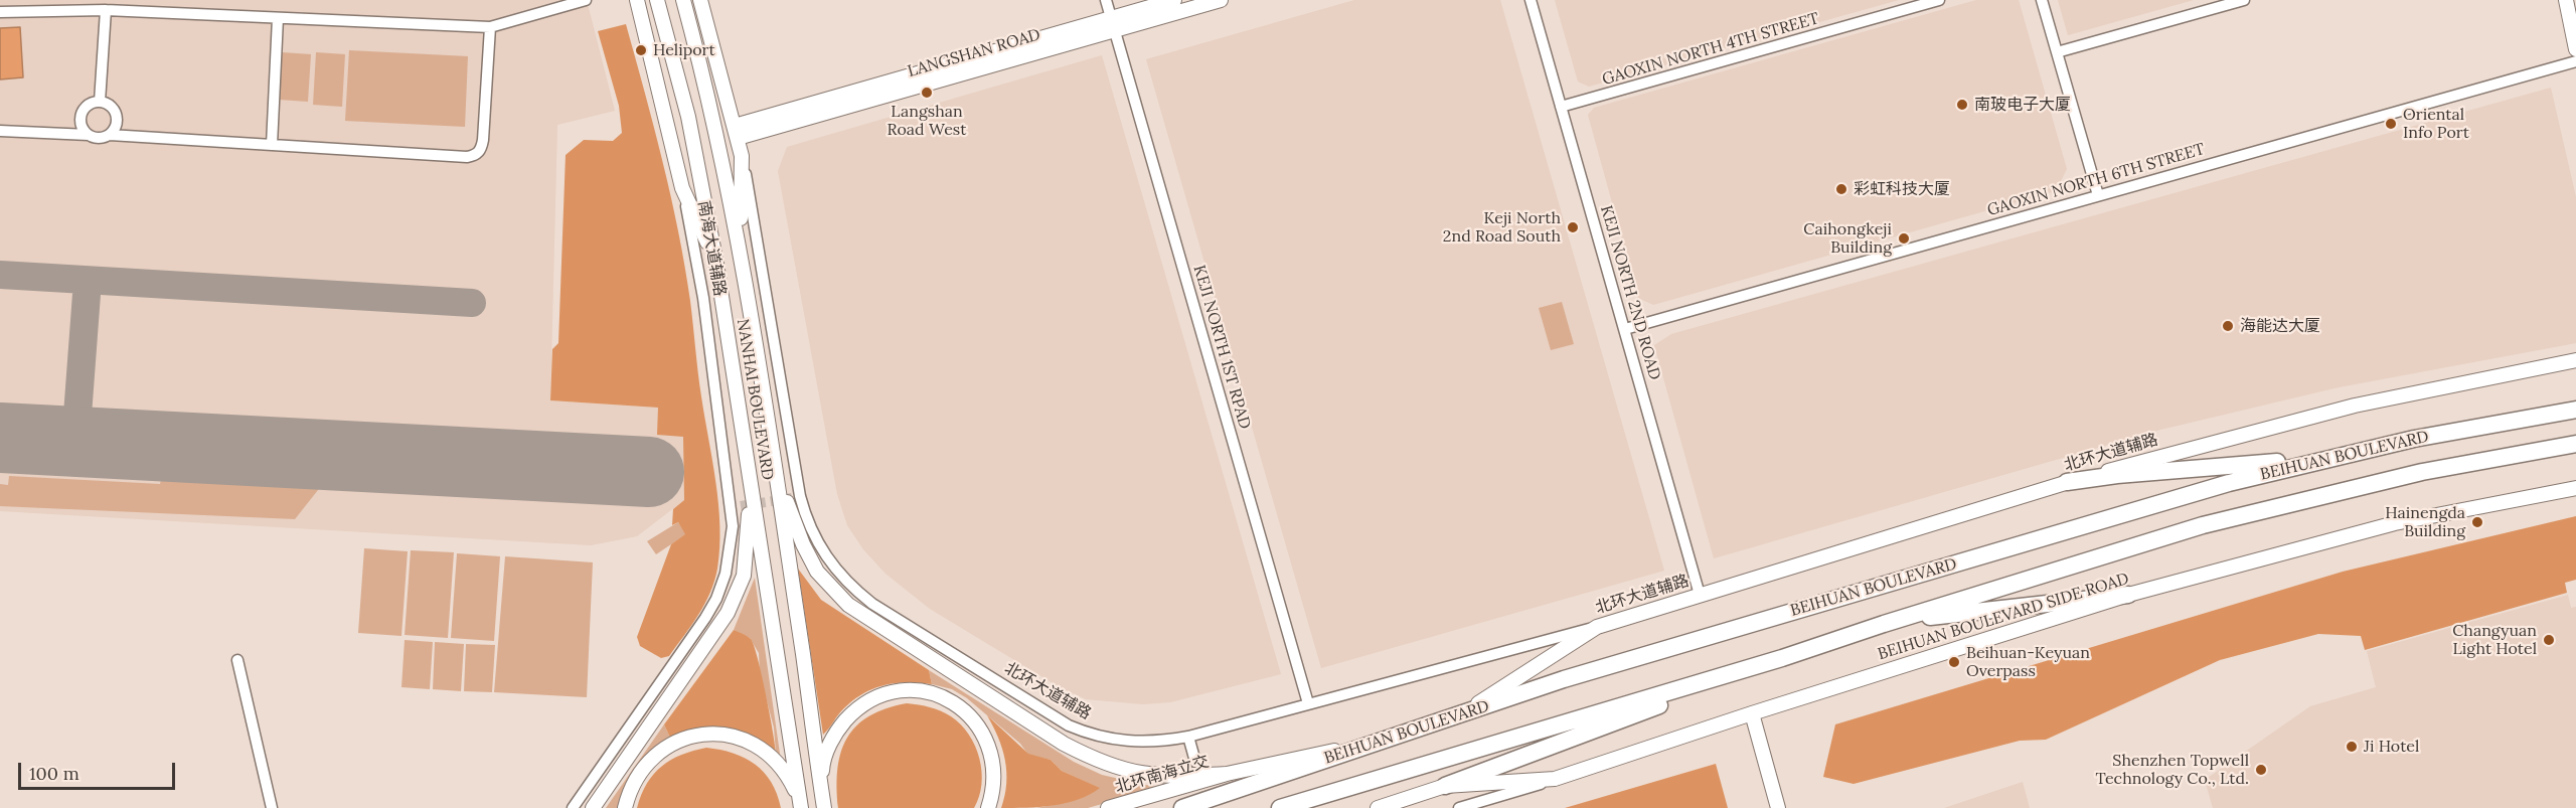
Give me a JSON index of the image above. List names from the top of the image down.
{
  "streets": {
    "highway": ["BEIHUAN BOULEVARD"],
    "main road": [
      "LANGSHAN ROAD",
      "南海大道辅路",
      "NANHAI BOULEVARD",
      "北环大道辅路",
      "BEIHUAN BOULEVARD SIDE ROAD",
      "北环南海立交"
    ],
    "street": [
      "GAOXIN NORTH 4TH STREET",
      "GAOXIN NORTH 6TH STREET",
      "KEJI NORTH 2ND ROAD",
      "KEJI NORTH 1ST RPAD"
    ]
  },
  "crossings": [
    ["GAOXIN NORTH 4TH STREET", "KEJI NORTH 2ND ROAD"],
    ["LANGSHAN ROAD", "南海大道辅路"],
    ["LANGSHAN ROAD", "KEJI NORTH 1ST RPAD"],
    ["GAOXIN NORTH 6TH STREET", "KEJI NORTH 2ND ROAD"],
    ["南海大道辅路", "NANHAI BOULEVARD"],
    ["南海大道辅路", "北环大道辅路"],
    ["KEJI NORTH 2ND ROAD", "北环大道辅路"],
    ["KEJI NORTH 1ST RPAD", "北环大道辅路"]
  ],
  "places": [
    "Heliport",
    "Langshan Road West",
    "南玻电子大厦",
    "Oriental Info Port",
    "彩虹科技大厦",
    "Keji North 2nd Road South",
    "Caihongkeji Building",
    "海能达大厦",
    "Hainengda Building",
    "Changyuan Light Hotel",
    "Beihuan-Keyuan Overpass",
    "Ji Hotel",
    "Shenzhen Topwell Technology Co., Ltd."
  ],
  "scale_bar": "100 m"
}
